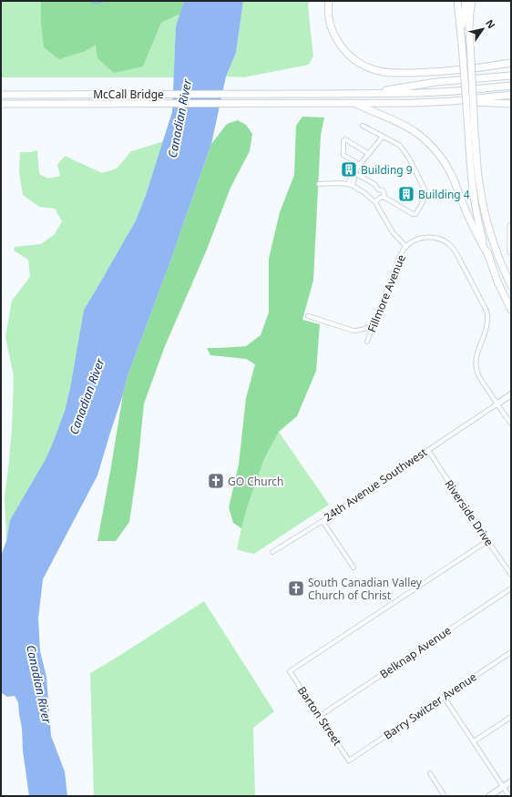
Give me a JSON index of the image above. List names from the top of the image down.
{
  "streets": {
    "highway": ["McCall Bridge"],
    "street": [
      "Fillmore Avenue",
      "24th Avenue Southwest",
      "Riverside Drive",
      "Belknap Avenue",
      "Barry Switzer Avenue",
      "Barton Street"
    ]
  },
  "crossings": [
    ["24th Avenue Southwest", "Riverside Drive"],
    ["Riverside Drive", "Barton Street"],
    ["Belknap Avenue", "Barton Street"],
    ["Barry Switzer Avenue", "Barton Street"]
  ],
  "water": ["Canadian River"],
  "places": {
    "building": ["Building 9", "Building 4"],
    "church": ["GO Church", "South Canadian Valley Church of Christ"]
  },
  "north": "top right"
}
